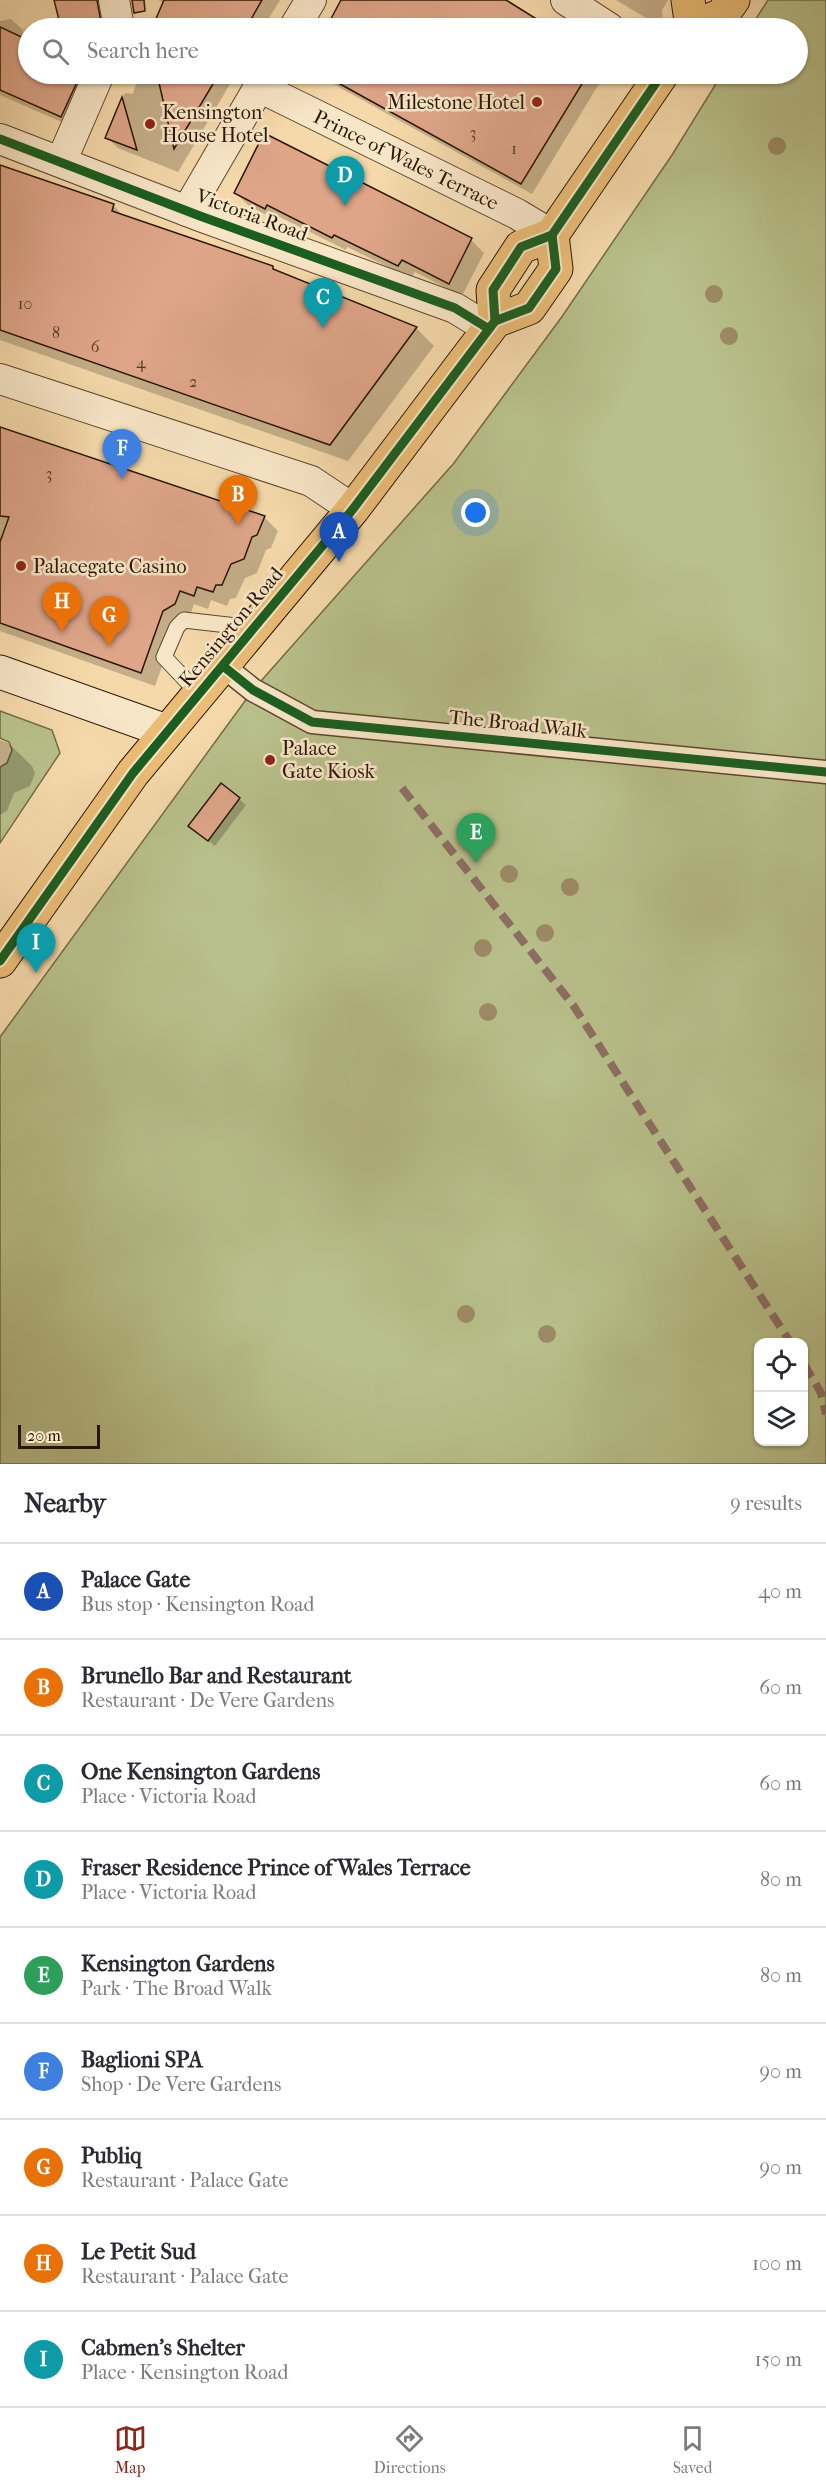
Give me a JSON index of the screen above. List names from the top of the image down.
{
  "streets": {
    "main road": ["Kensington Road"],
    "street": ["Prince of Wales Terrace", "Victoria Road", "The Broad Walk"]
  },
  "crossings": [
    ["Prince of Wales Terrace", "Victoria Road"],
    ["Victoria Road", "Kensington Road"],
    ["Kensington Road", "The Broad Walk"]
  ],
  "places": [
    "Milestone Hotel",
    "Kensington House Hotel",
    "Palacegate Casino",
    "Palace Gate Kiosk"
  ],
  "house_numbers": [
    "3",
    "1",
    "10",
    "8",
    "6",
    "4",
    "2",
    "3"
  ],
  "scale_bar": "20 m",
  "page": {
    "search": "Search here",
    "pins": [
      "D",
      "C",
      "F",
      "B",
      "A",
      "H",
      "G",
      "E",
      "I"
    ],
    "scale": "20 m",
    "heading": ["Nearby", "9 results"],
    "list": [
      {
        "mark": "A",
        "name": "Palace Gate",
        "note": "Bus stop · Kensington Road",
        "value": "40 m"
      },
      {
        "mark": "B",
        "name": "Brunello Bar and Restaurant",
        "note": "Restaurant · De Vere Gardens",
        "value": "60 m"
      },
      {
        "mark": "C",
        "name": "One Kensington Gardens",
        "note": "Place · Victoria Road",
        "value": "60 m"
      },
      {
        "mark": "D",
        "name": "Fraser Residence Prince of Wales Terrace",
        "note": "Place · Victoria Road",
        "value": "80 m"
      },
      {
        "mark": "E",
        "name": "Kensington Gardens",
        "note": "Park · The Broad Walk",
        "value": "80 m"
      },
      {
        "mark": "F",
        "name": "Baglioni SPA",
        "note": "Shop · De Vere Gardens",
        "value": "90 m"
      },
      {
        "mark": "G",
        "name": "Publiq",
        "note": "Restaurant · Palace Gate",
        "value": "90 m"
      },
      {
        "mark": "H",
        "name": "Le Petit Sud",
        "note": "Restaurant · Palace Gate",
        "value": "100 m"
      },
      {
        "mark": "I",
        "name": "Cabmen's Shelter",
        "note": "Place · Kensington Road",
        "value": "150 m"
      }
    ],
    "nav": ["Map", "Directions", "Saved"]
  }
}
